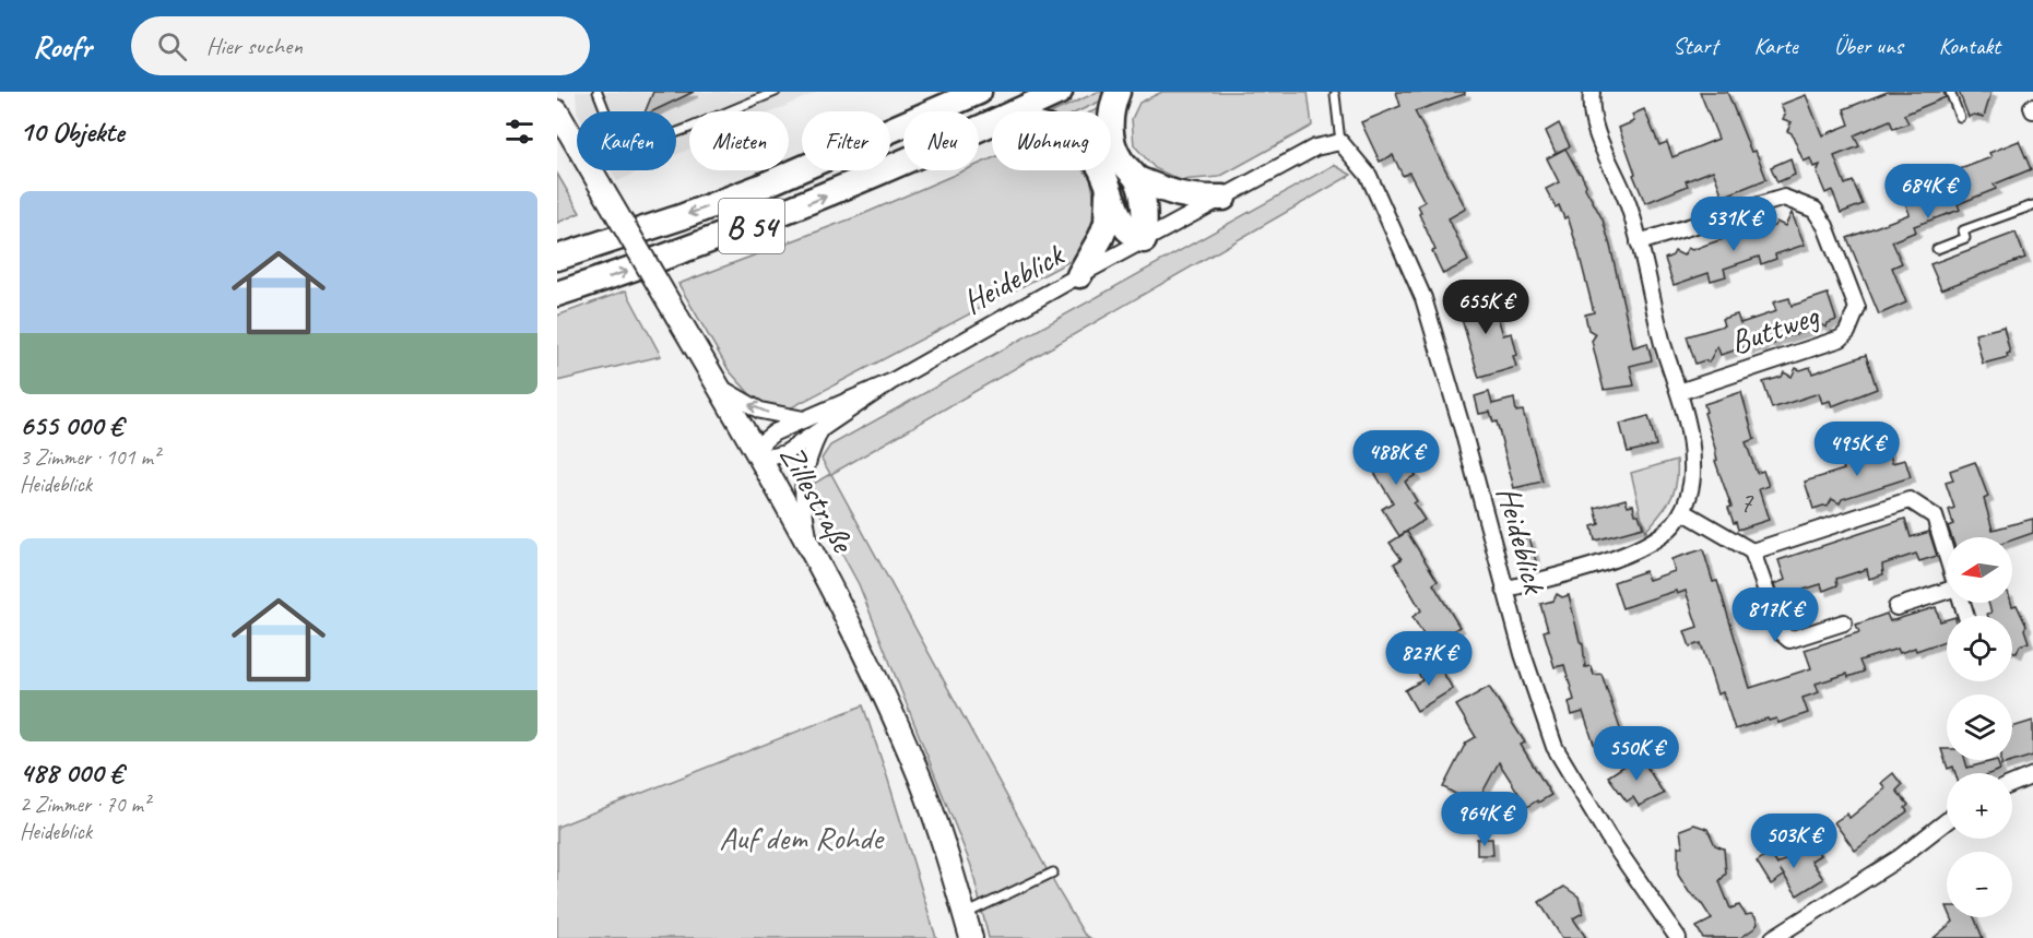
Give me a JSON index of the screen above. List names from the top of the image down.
{
  "streets": {
    "highway": ["B 54"],
    "main road": ["Zillestraße"],
    "street": ["Heideblick", "Buttweg"]
  },
  "crossings": [
    ["Heideblick", "Zillestraße"]
  ],
  "parks": ["Auf dem Rohde"],
  "house_numbers": ["7"],
  "north": "left",
  "page": {
    "header": "Roofr",
    "search": "Hier suchen",
    "nav": [
      "Start",
      "Karte",
      "Über uns",
      "Kontakt"
    ],
    "heading": "10 Objekte",
    "chip": [
      "Kaufen",
      "Mieten",
      "Filter",
      "Neu",
      "Wohnung"
    ],
    "price": [
      "684K €",
      "531K €",
      "655K €",
      "495K €",
      "488K €",
      "817K €",
      "827K €",
      "550K €",
      "964K €",
      "503K €"
    ],
    "list": [
      {
        "name": "655 000 €",
        "note": "3 Zimmer · 101 m² · Heideblick"
      },
      {
        "name": "488 000 €",
        "note": "2 Zimmer · 70 m² · Heideblick"
      }
    ],
    "map_buttons": ["+", "−"]
  }
}
